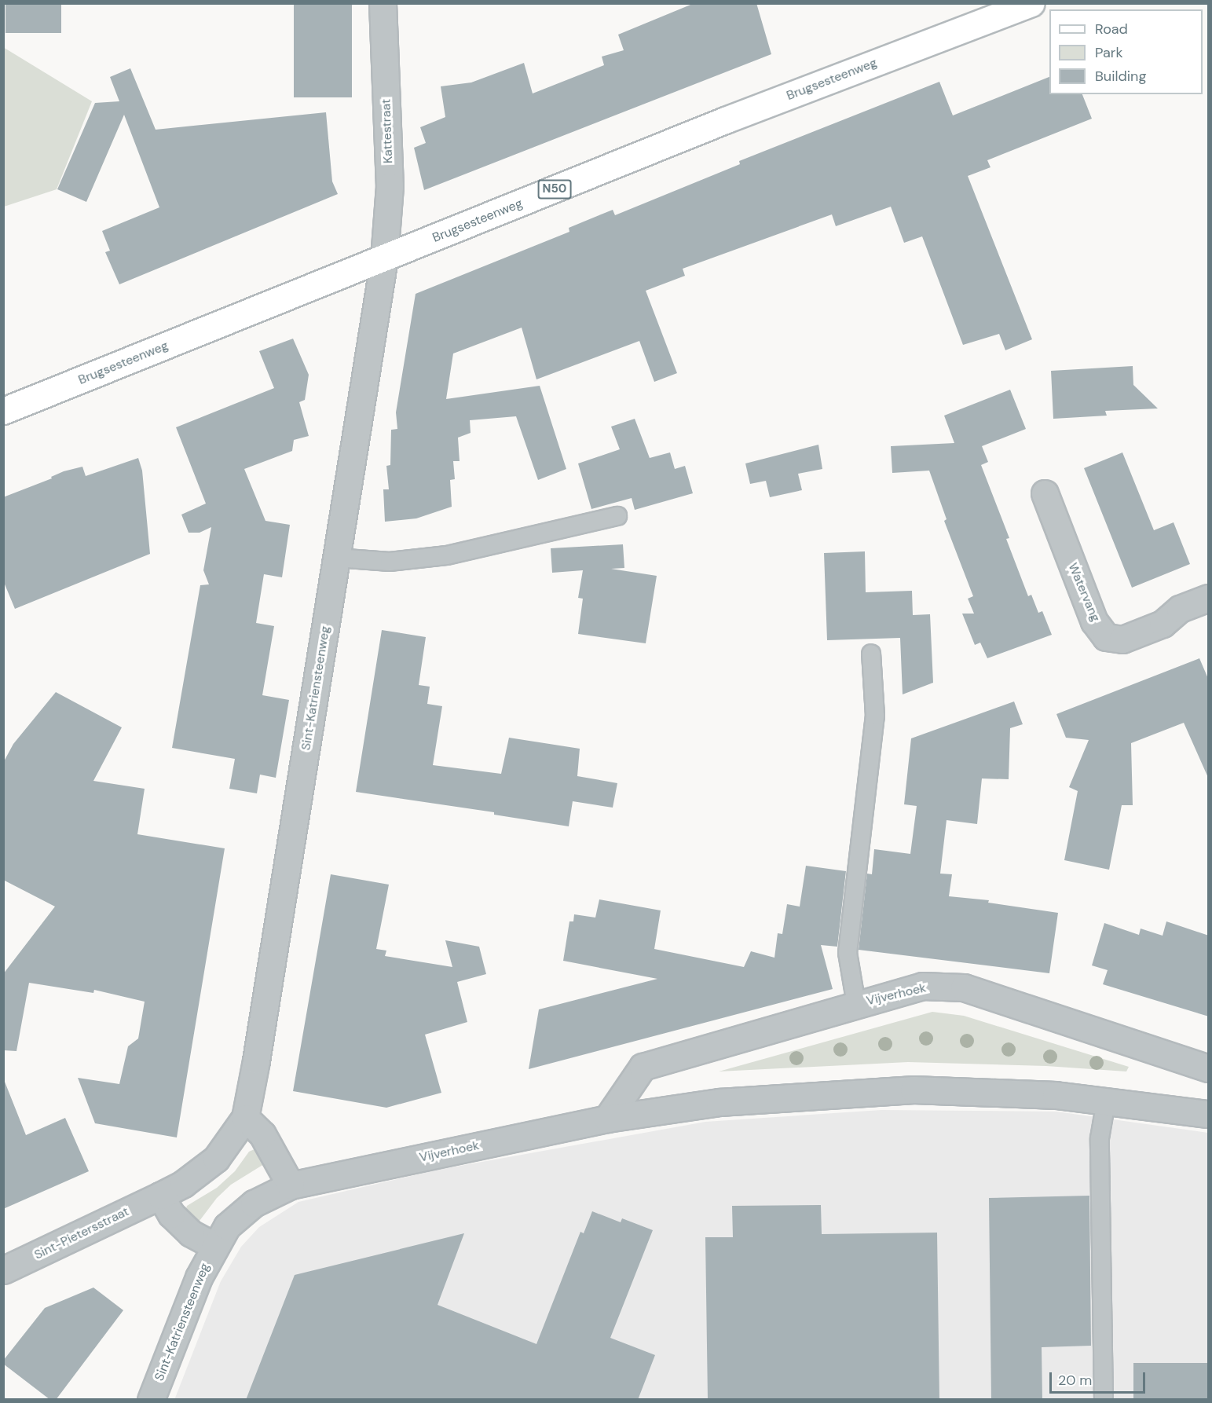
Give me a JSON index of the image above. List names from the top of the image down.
{
  "streets": {
    "main road": ["Brugsesteenweg", "N50"],
    "street": [
      "Kattestraat",
      "Watervang",
      "Sint-Katriensteenweg",
      "Vijverhoek",
      "Sint-Pietersstraat"
    ]
  },
  "crossings": [
    ["Brugsesteenweg", "Kattestraat"],
    ["Brugsesteenweg", "Sint-Katriensteenweg"],
    ["Kattestraat", "Sint-Katriensteenweg"],
    ["Sint-Katriensteenweg", "Vijverhoek"],
    ["Sint-Katriensteenweg", "Sint-Pietersstraat"]
  ],
  "legend": ["Road", "Park", "Building"],
  "scale_bar": "20 m"
}
